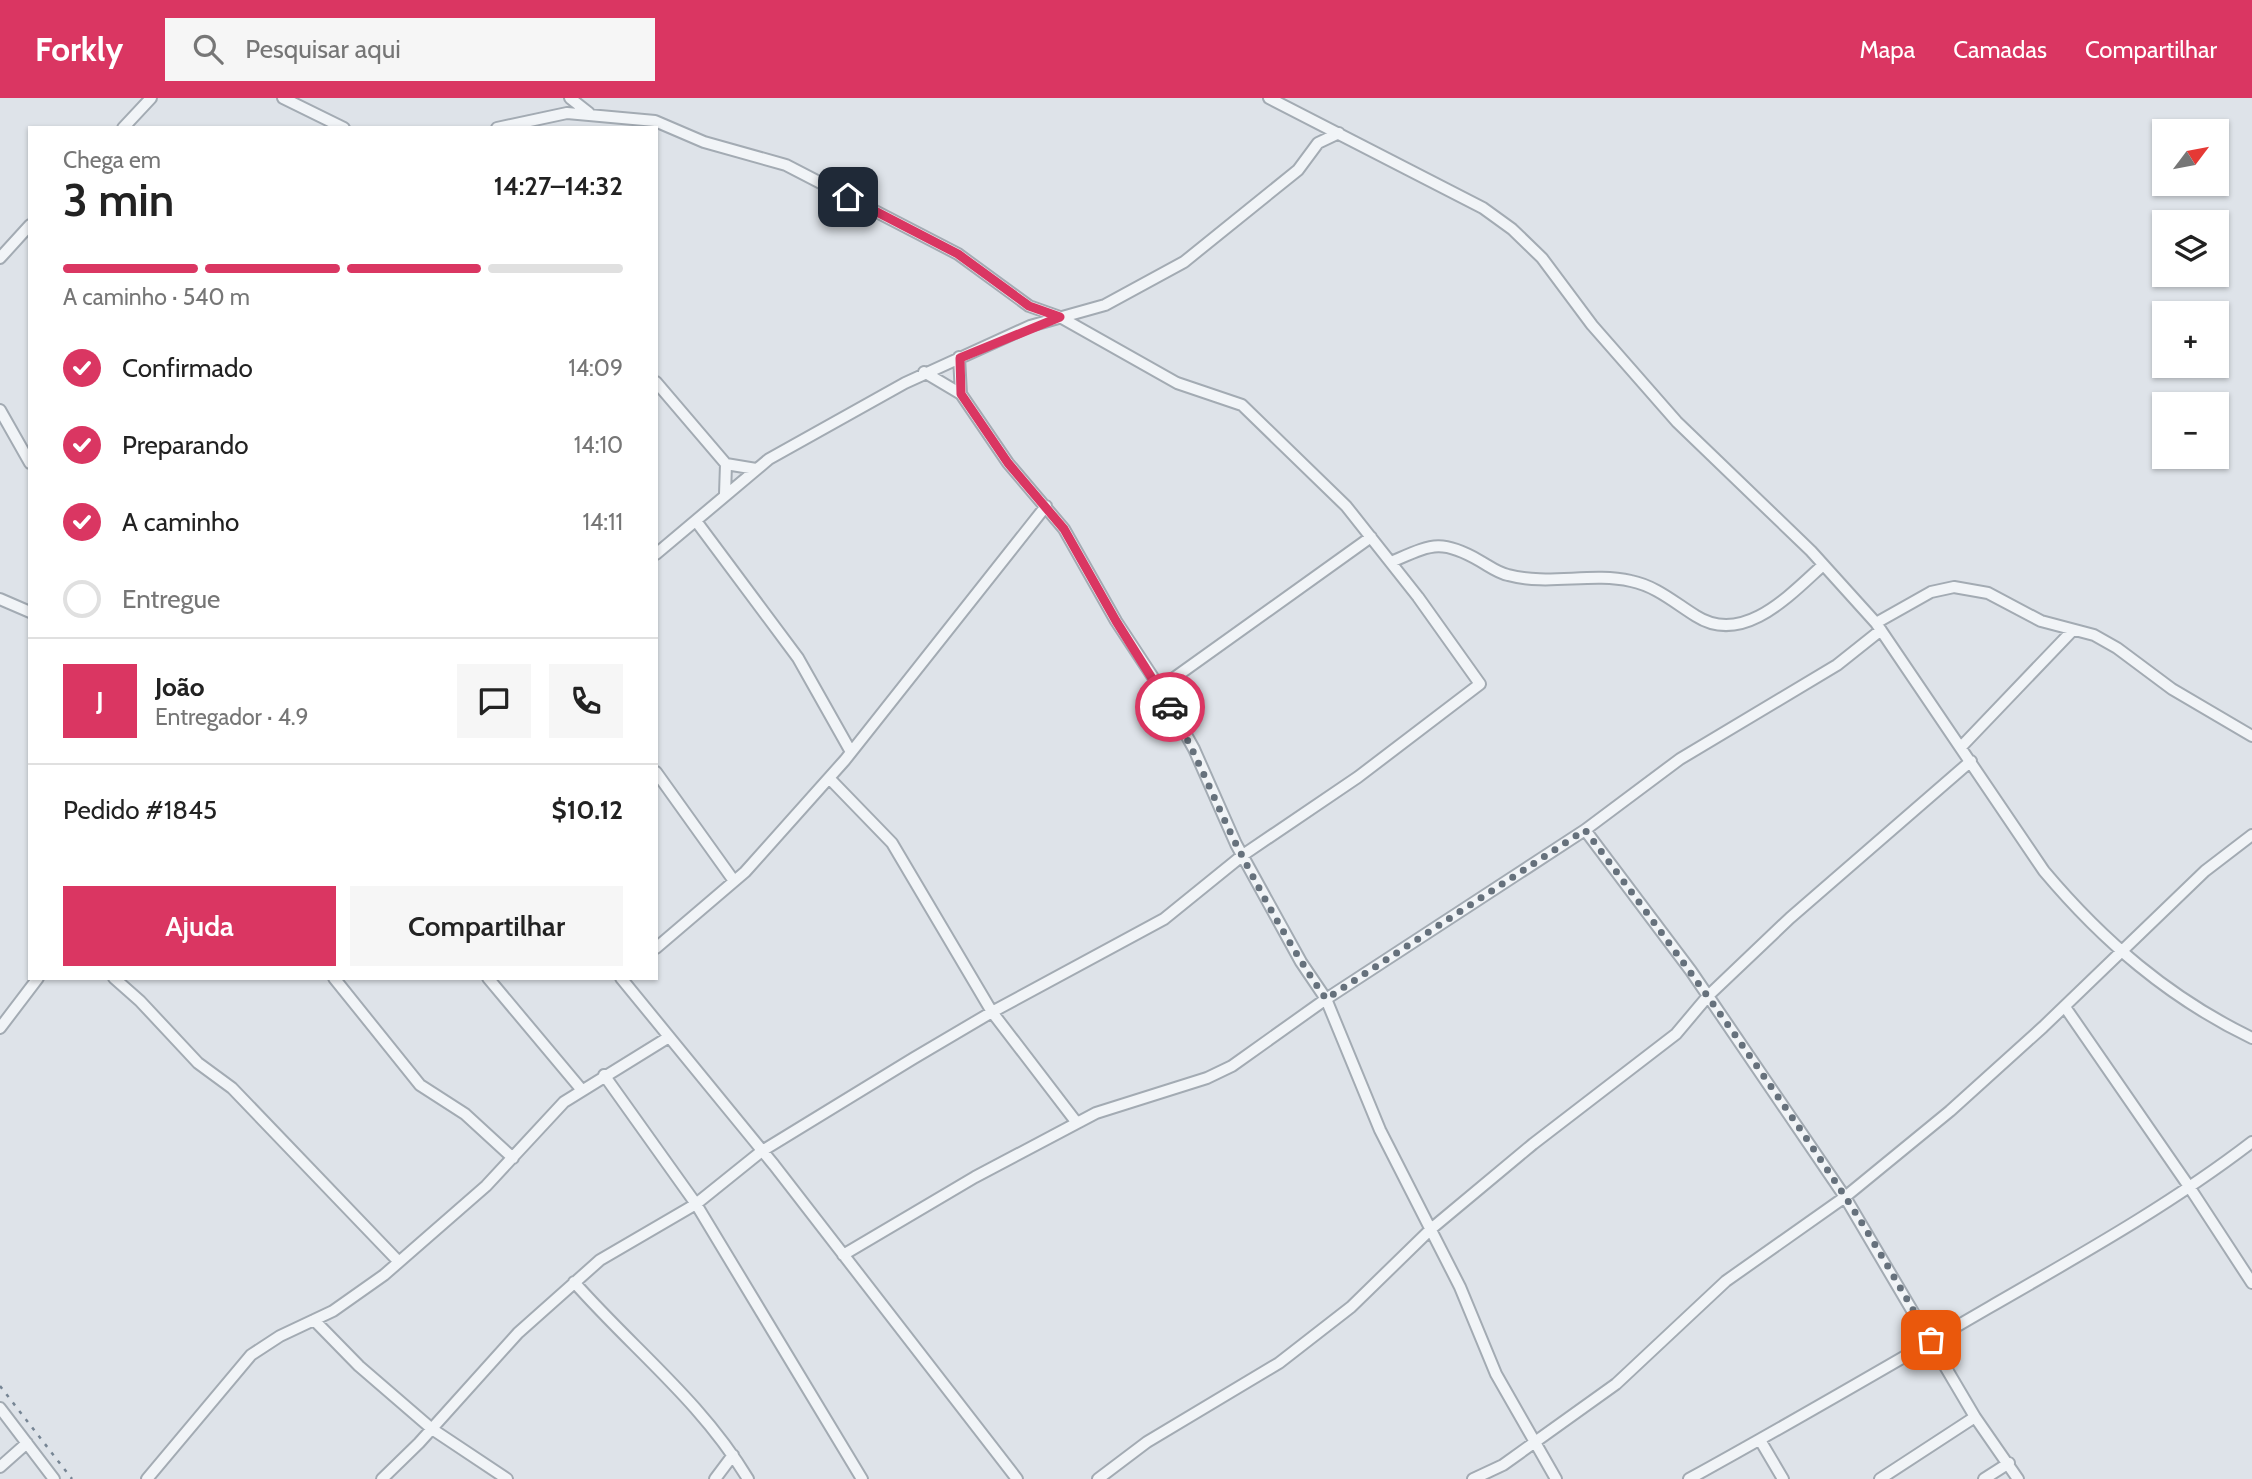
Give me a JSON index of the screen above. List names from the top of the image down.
{
  "north": "top right",
  "page": {
    "header": "Forkly",
    "search": "Pesquisar aqui",
    "nav": ["Mapa", "Camadas", "Compartilhar"],
    "map_buttons": ["+", "−"],
    "heading": ["3 min", "Chega em", "14:27–14:32"],
    "panel": [
      "João",
      "Entregador · 4.9",
      "Pedido #1845",
      "$10.12"
    ],
    "bar": "A caminho · 540 m",
    "list": [
      ["Confirmado", "14:09"],
      ["Preparando", "14:10"],
      ["A caminho", "14:11"],
      "Entregue"
    ],
    "round": "J",
    "buttons": ["Ajuda", "Compartilhar"]
  }
}
